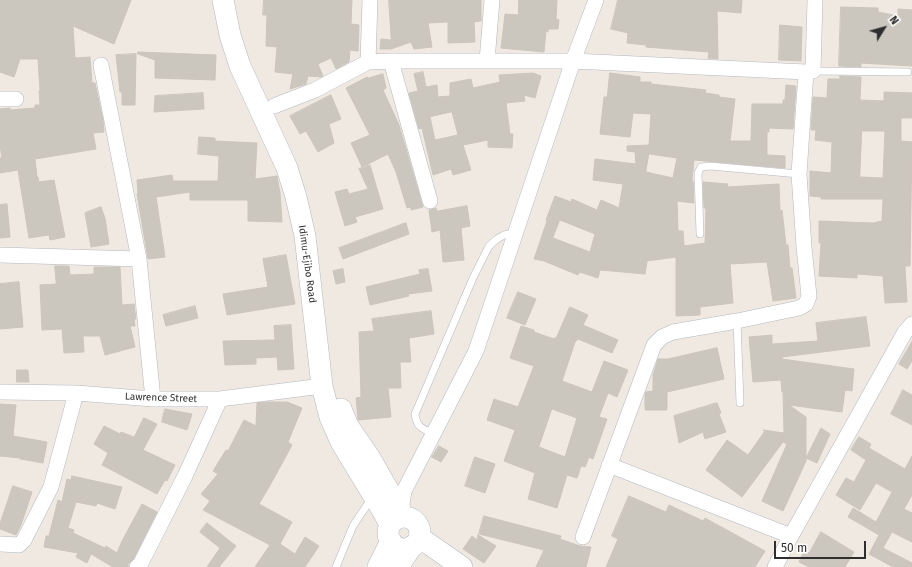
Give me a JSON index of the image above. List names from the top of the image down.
{
  "streets": {
    "main road": ["Idimu-Ejibo Road"],
    "street": ["Lawrence Street"]
  },
  "crossings": [
    ["Idimu-Ejibo Road", "Lawrence Street"]
  ],
  "scale_bar": "50 m",
  "north": "top right"
}
